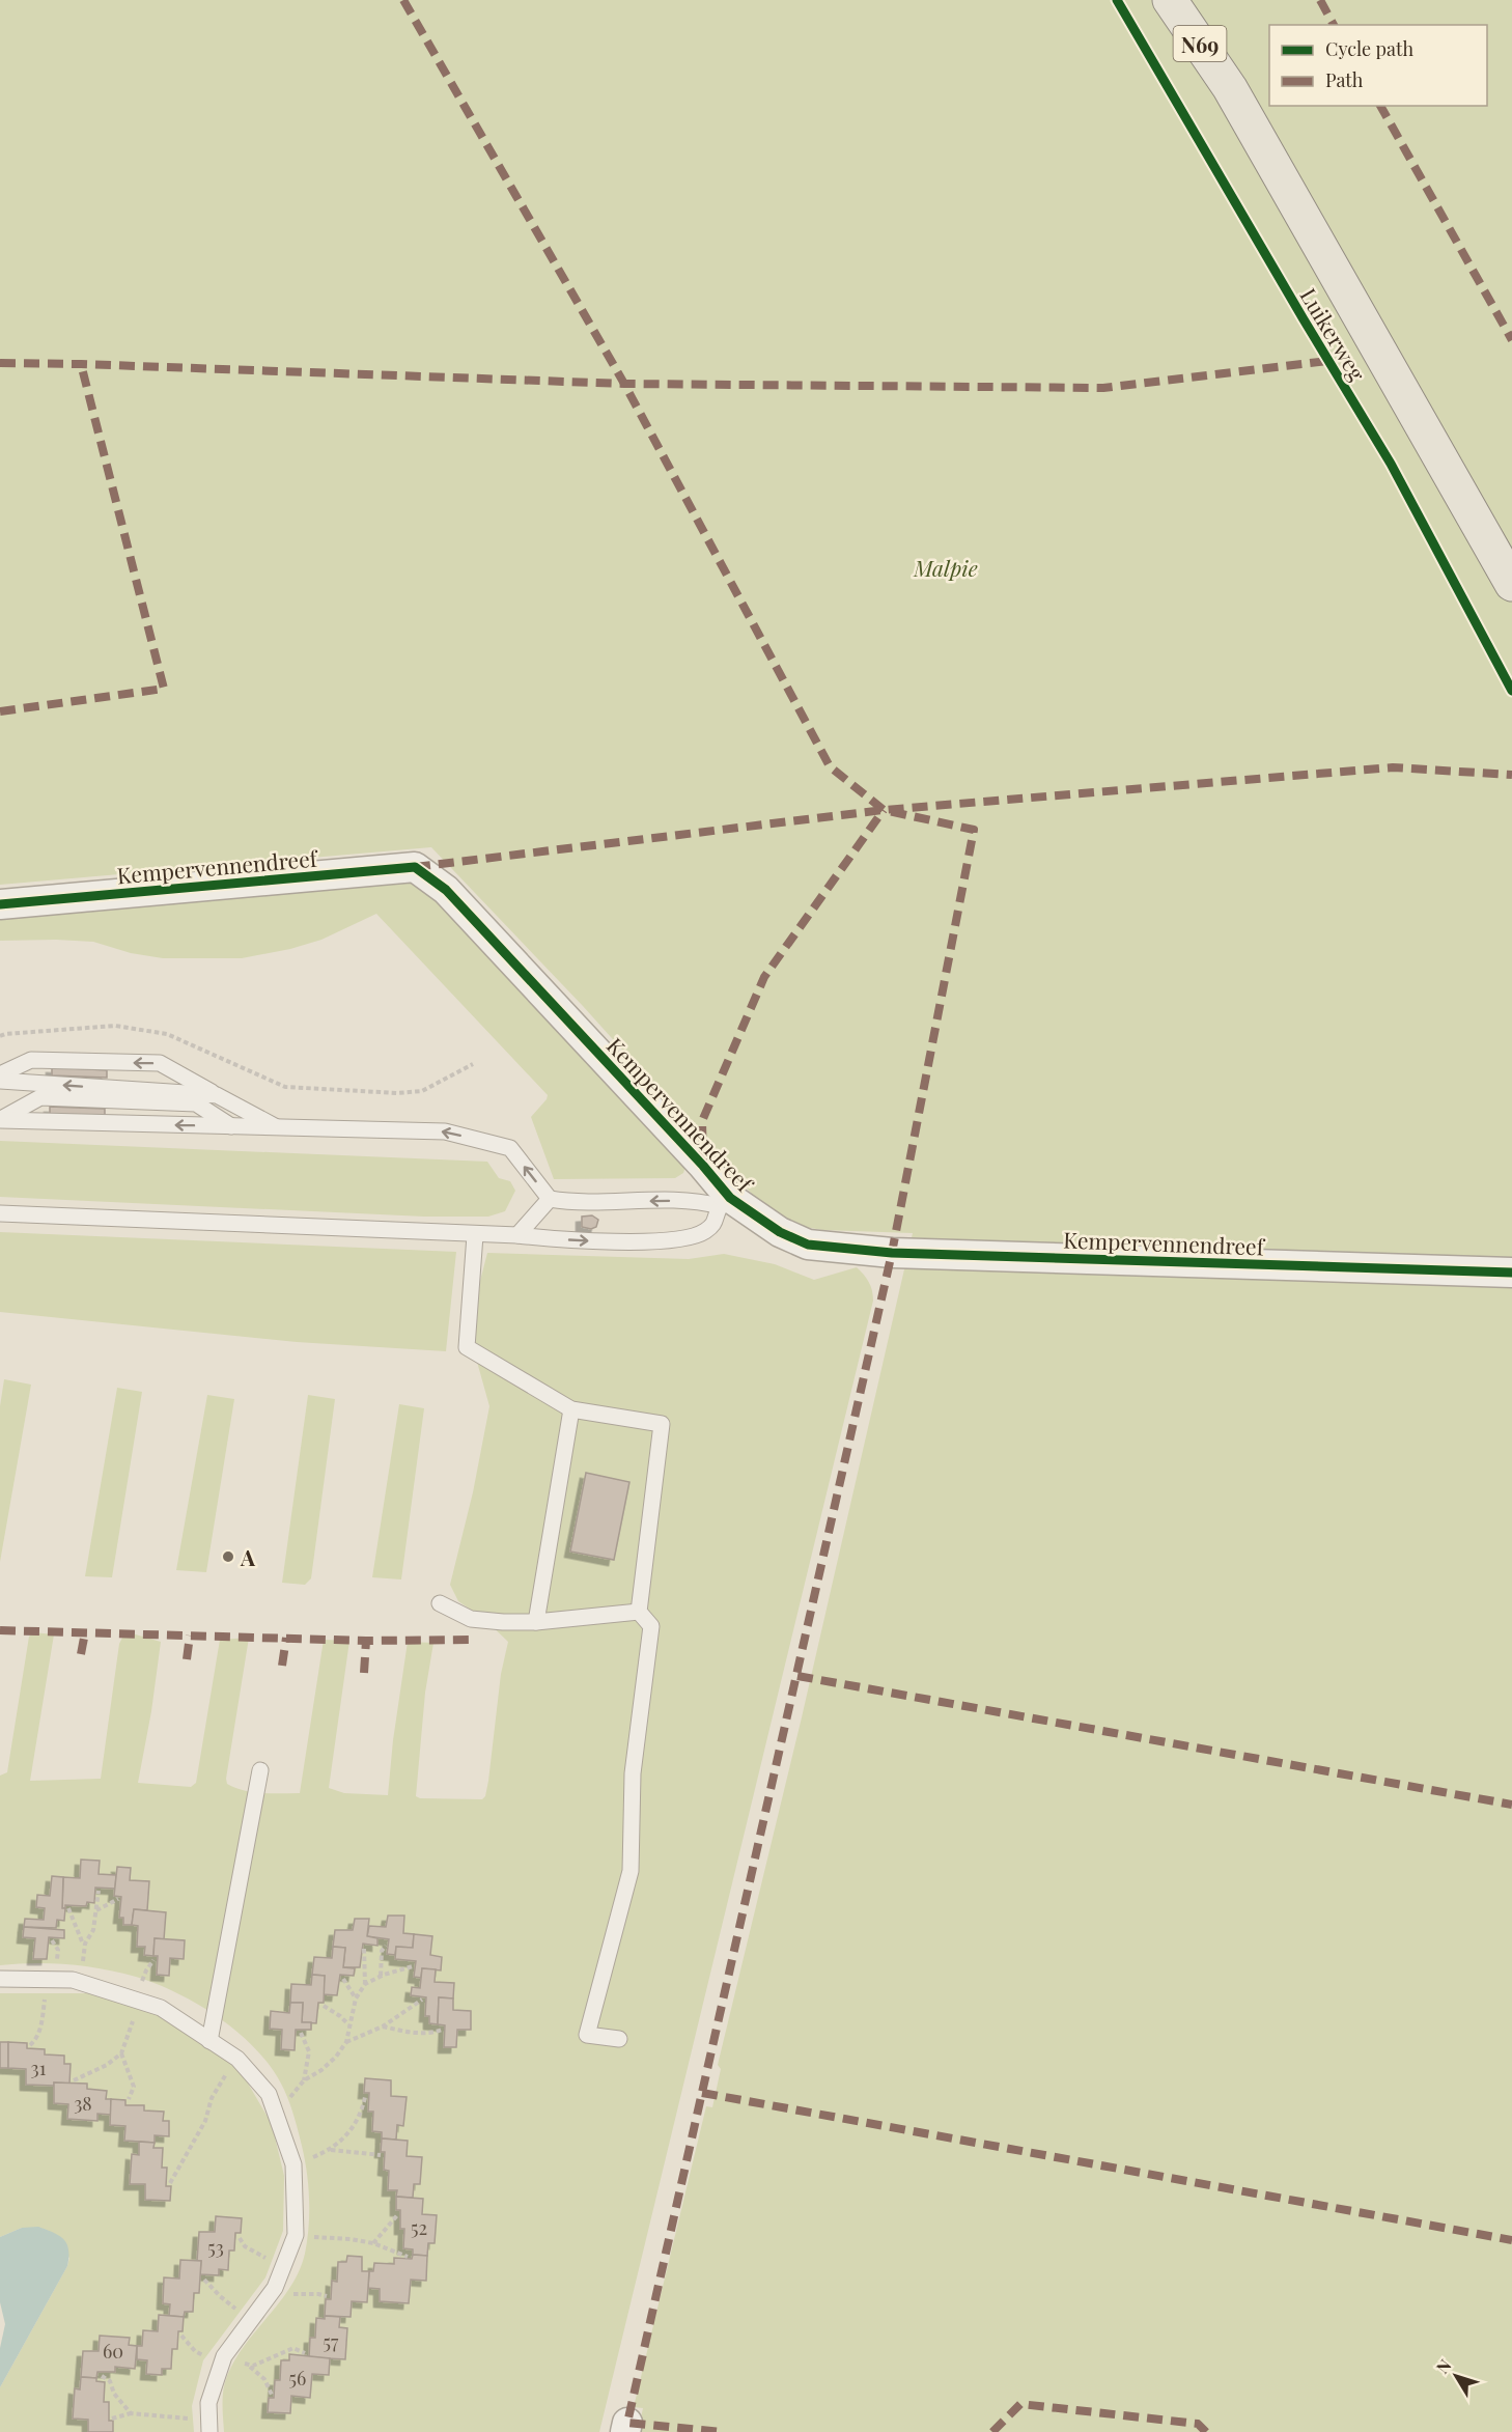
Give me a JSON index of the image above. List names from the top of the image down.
{
  "streets": {
    "main road": ["N69", "Luikerweg"],
    "street": ["Kempervennendreef"]
  },
  "parks": ["Malpie"],
  "places": ["A"],
  "house_numbers": [
    "31",
    "38",
    "52",
    "53",
    "57",
    "60",
    "56"
  ],
  "legend": ["Cycle path", "Path"],
  "north": "top left"
}
